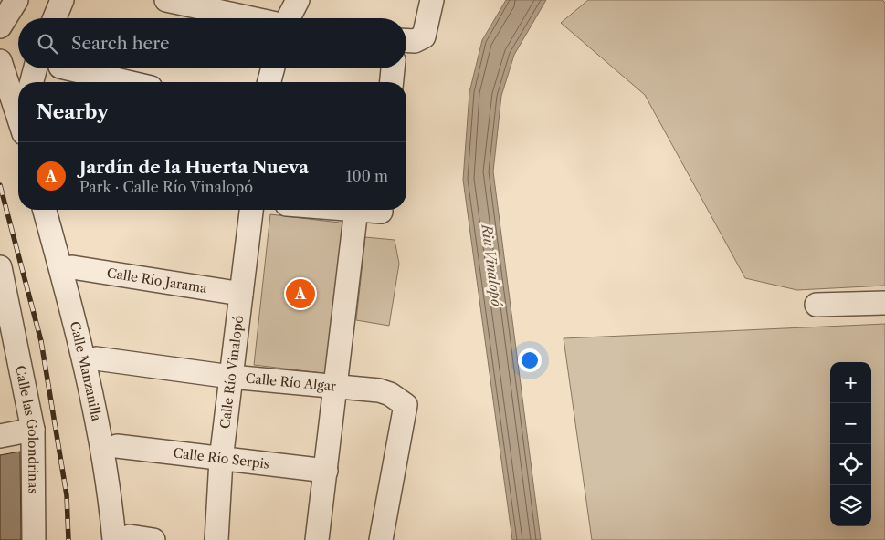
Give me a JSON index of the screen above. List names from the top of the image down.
{
  "streets": {
    "street": [
      "Calle Río Jarama",
      "Calle Manzanilla",
      "Calle Río Vinalopó",
      "Calle Río Algar",
      "Calle las Golondrinas",
      "Calle Río Serpis"
    ]
  },
  "crossings": [
    ["Calle Río Jarama", "Calle Río Vinalopó"],
    ["Calle Río Vinalopó", "Calle Río Algar"],
    ["Calle Río Vinalopó", "Calle Río Serpis"]
  ],
  "water": ["Riu Vinalopó"],
  "page": {
    "search": "Search here",
    "heading": "Nearby",
    "list": [
      {
        "mark": "A",
        "name": "Jardín de la Huerta Nueva",
        "note": "Park · Calle Río Vinalopó",
        "value": "100 m"
      }
    ],
    "pins": "A",
    "map_buttons": ["+", "−"]
  }
}
